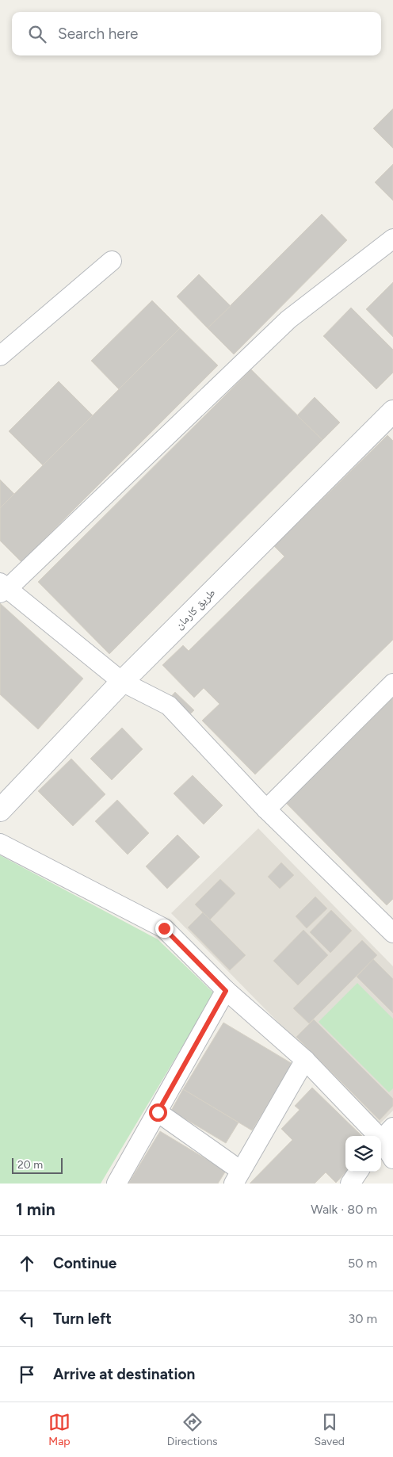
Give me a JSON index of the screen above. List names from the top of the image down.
{
  "streets": {
    "street": ["طريق كارمان"]
  },
  "scale_bar": "20 m",
  "page": {
    "search": "Search here",
    "scale": "20 m",
    "heading": ["1 min", "Walk · 80 m"],
    "list": [
      ["Continue", "50 m"],
      ["Turn left", "30 m"],
      "Arrive at destination"
    ],
    "nav": ["Map", "Directions", "Saved"]
  }
}
